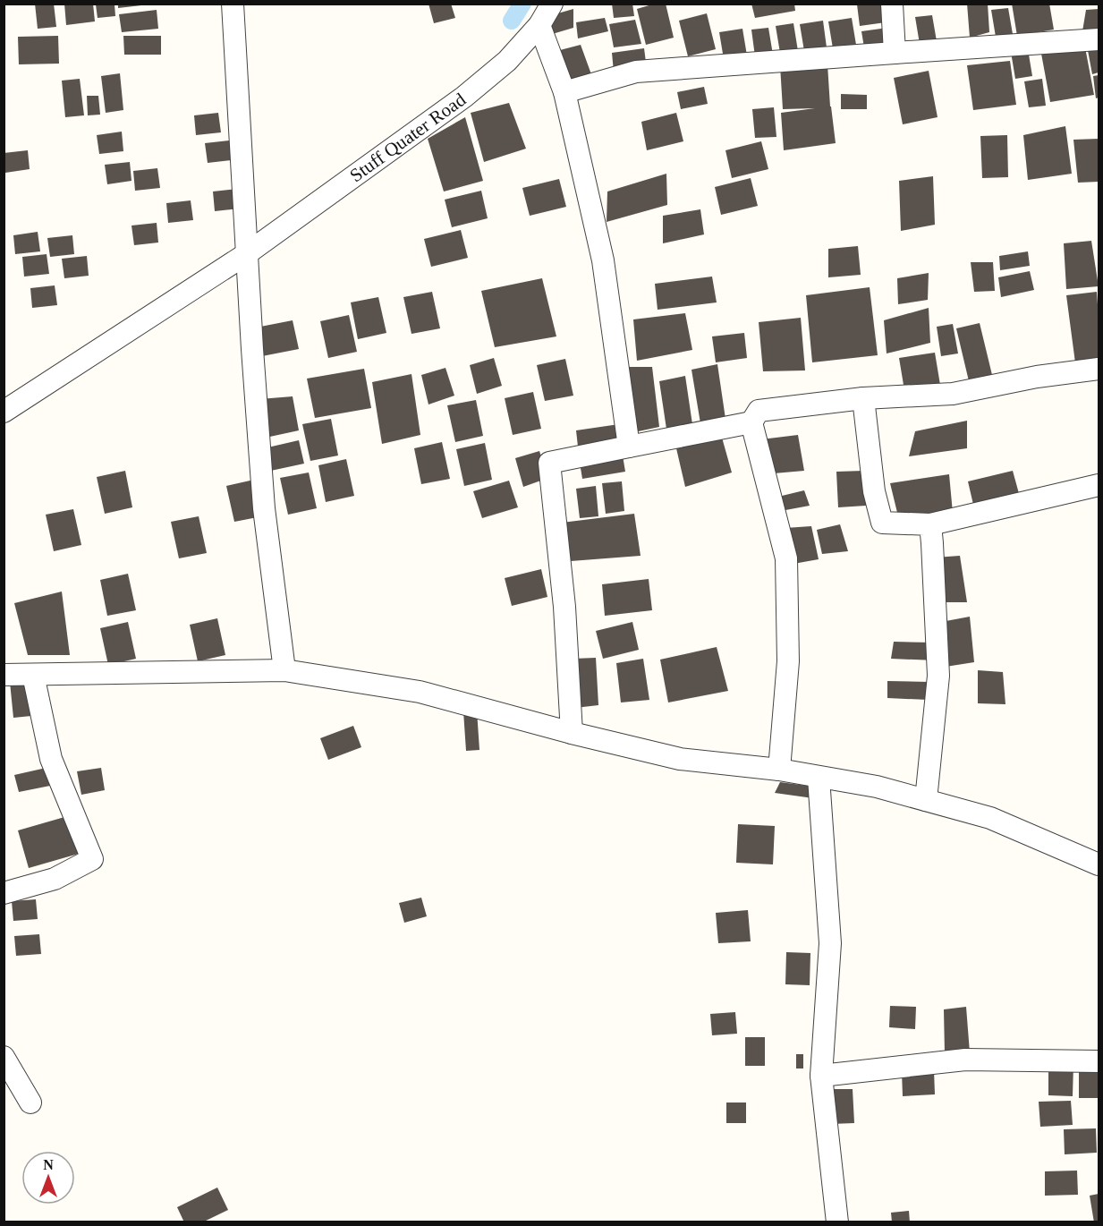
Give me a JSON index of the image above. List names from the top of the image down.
{
  "streets": {
    "street": ["Stuff Quater Road"]
  },
  "north": "top"
}
